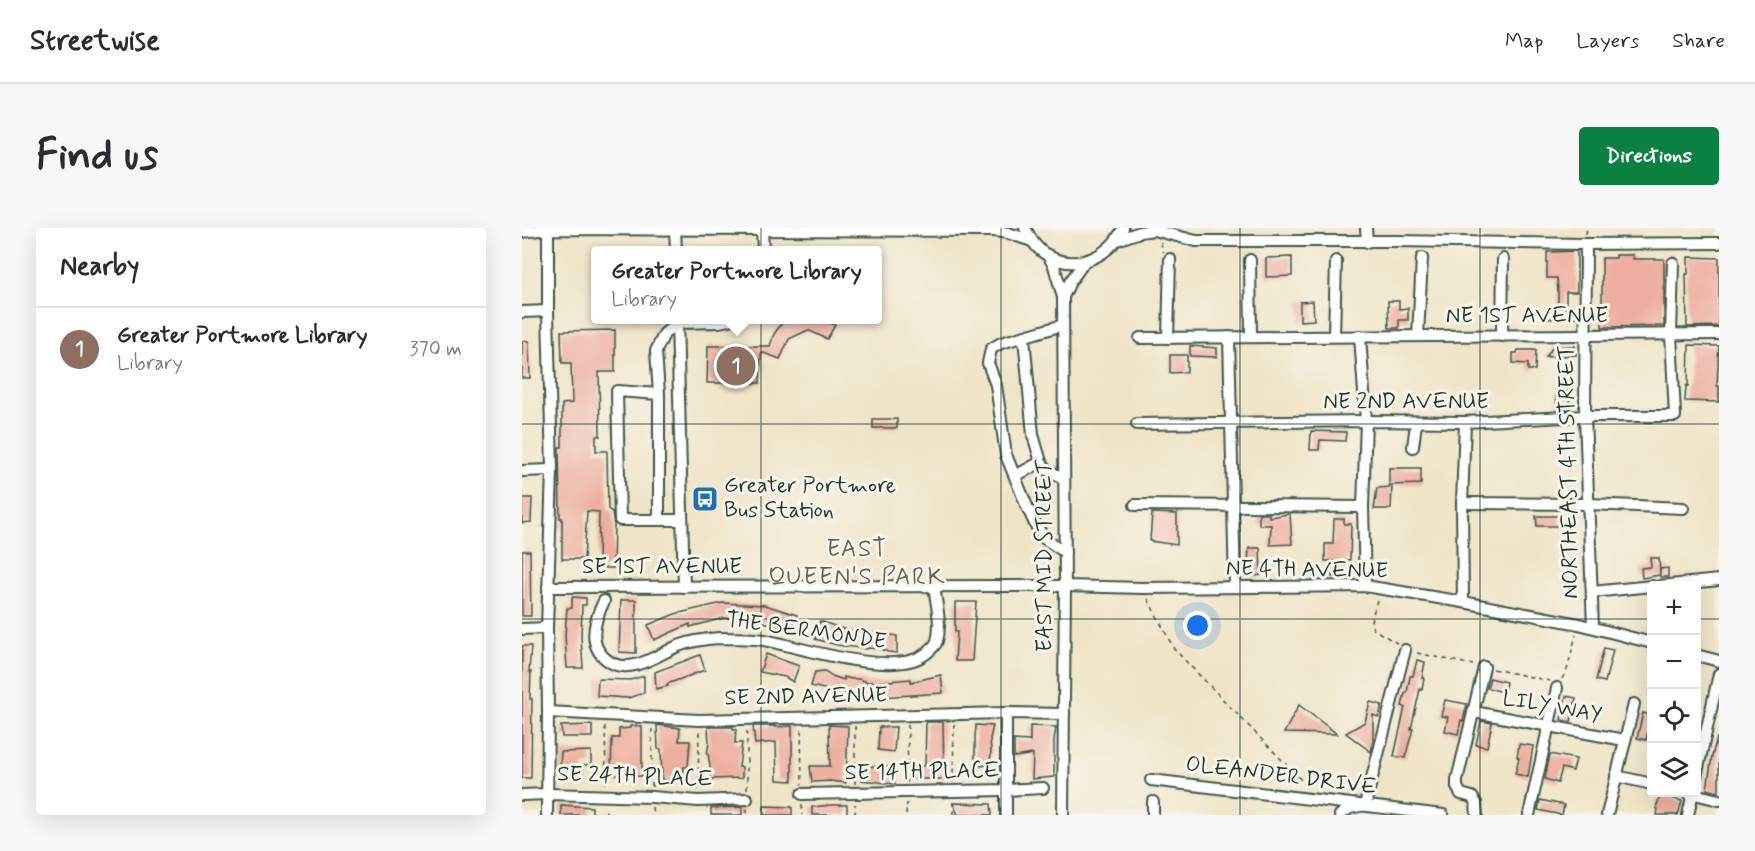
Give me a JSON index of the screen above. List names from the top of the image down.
{
  "streets": {
    "street": [
      "NE 1ST AVENUE",
      "NE 2ND AVENUE",
      "NORTHEAST 4TH STREET",
      "EAST MID STREET",
      "SE 1ST AVENUE",
      "NE 4TH AVENUE",
      "THE BERMONDE",
      "SE 2ND AVENUE",
      "LILY WAY",
      "SE 14TH PLACE",
      "OLEANDER DRIVE",
      "SE 24TH PLACE"
    ]
  },
  "crossings": [
    ["NE 1ST AVENUE", "NE 2ND AVENUE"],
    ["NE 1ST AVENUE", "NORTHEAST 4TH STREET"],
    ["NE 2ND AVENUE", "NORTHEAST 4TH STREET"],
    ["NORTHEAST 4TH STREET", "NE 4TH AVENUE"],
    ["EAST MID STREET", "SE 1ST AVENUE"],
    ["EAST MID STREET", "NE 4TH AVENUE"],
    ["EAST MID STREET", "SE 2ND AVENUE"],
    ["SE 1ST AVENUE", "NE 4TH AVENUE"],
    ["SE 1ST AVENUE", "THE BERMONDE"]
  ],
  "districts": ["EAST QUEEN'S PARK"],
  "places": {
    "bus stop": ["Greater Portmore Bus Station"]
  },
  "page": {
    "header": "Streetwise",
    "nav": ["Map", "Layers", "Share"],
    "buttons": "Directions",
    "title": "Find us",
    "heading": "Nearby",
    "popup": ["Greater Portmore Library", "Library"],
    "list": [
      {
        "mark": "1",
        "name": "Greater Portmore Library",
        "note": "Library",
        "value": "370 m"
      }
    ],
    "pins": "1",
    "map_buttons": ["+", "−"]
  }
}
